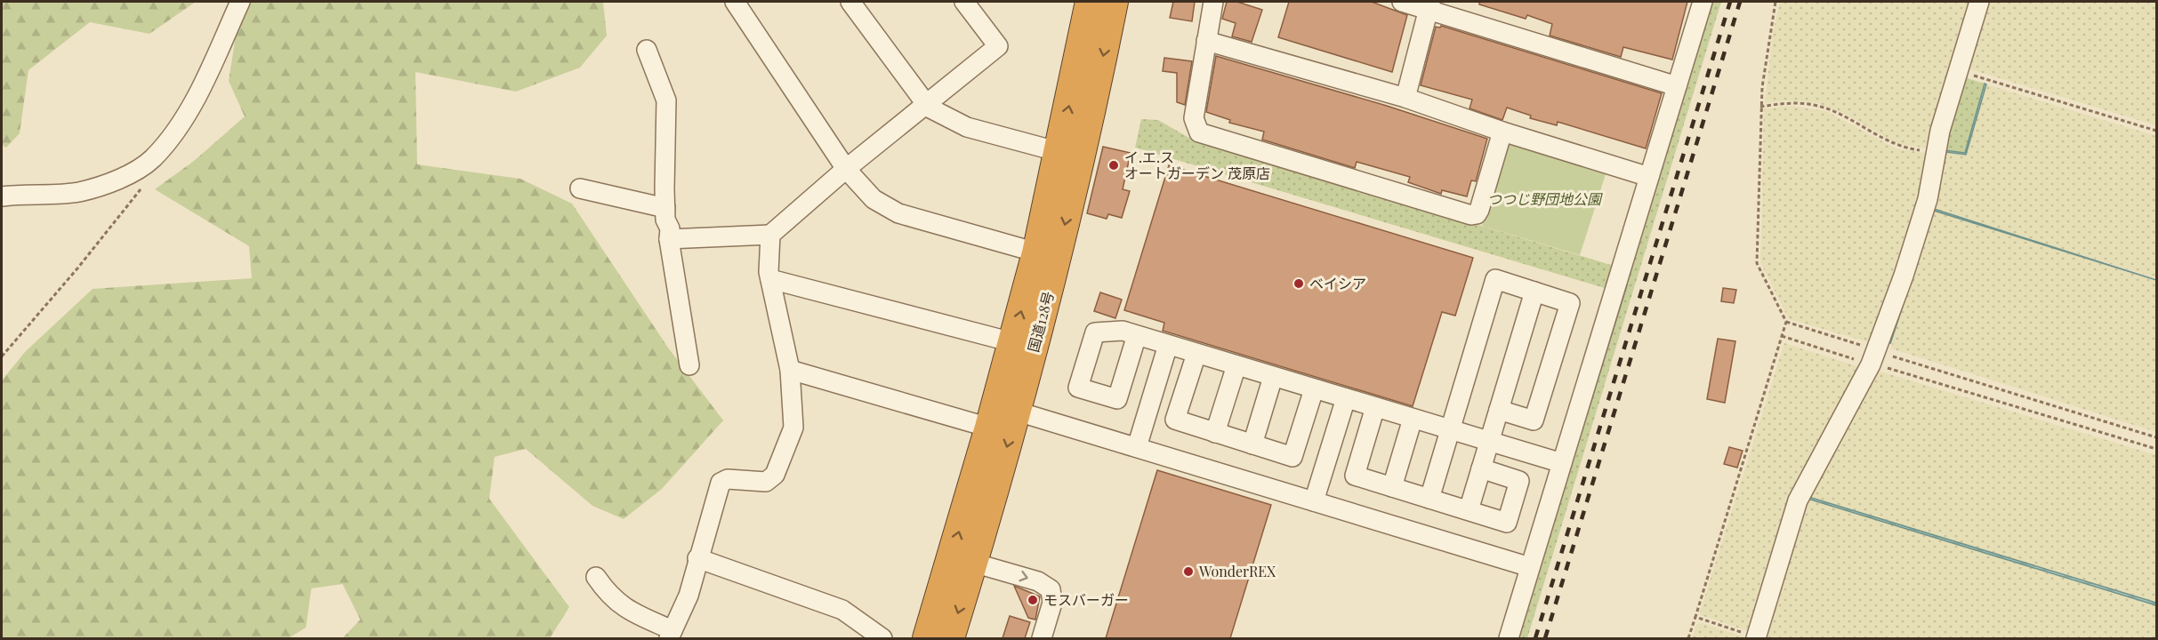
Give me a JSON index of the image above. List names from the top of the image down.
{
  "streets": {
    "highway": ["国道128号"]
  },
  "parks": ["つつじ野団地公園"],
  "places": [
    "イ.エ.ス オートガーデン 茂原店",
    "ベイシア",
    "WonderREX",
    "モスバーガー"
  ]
}
